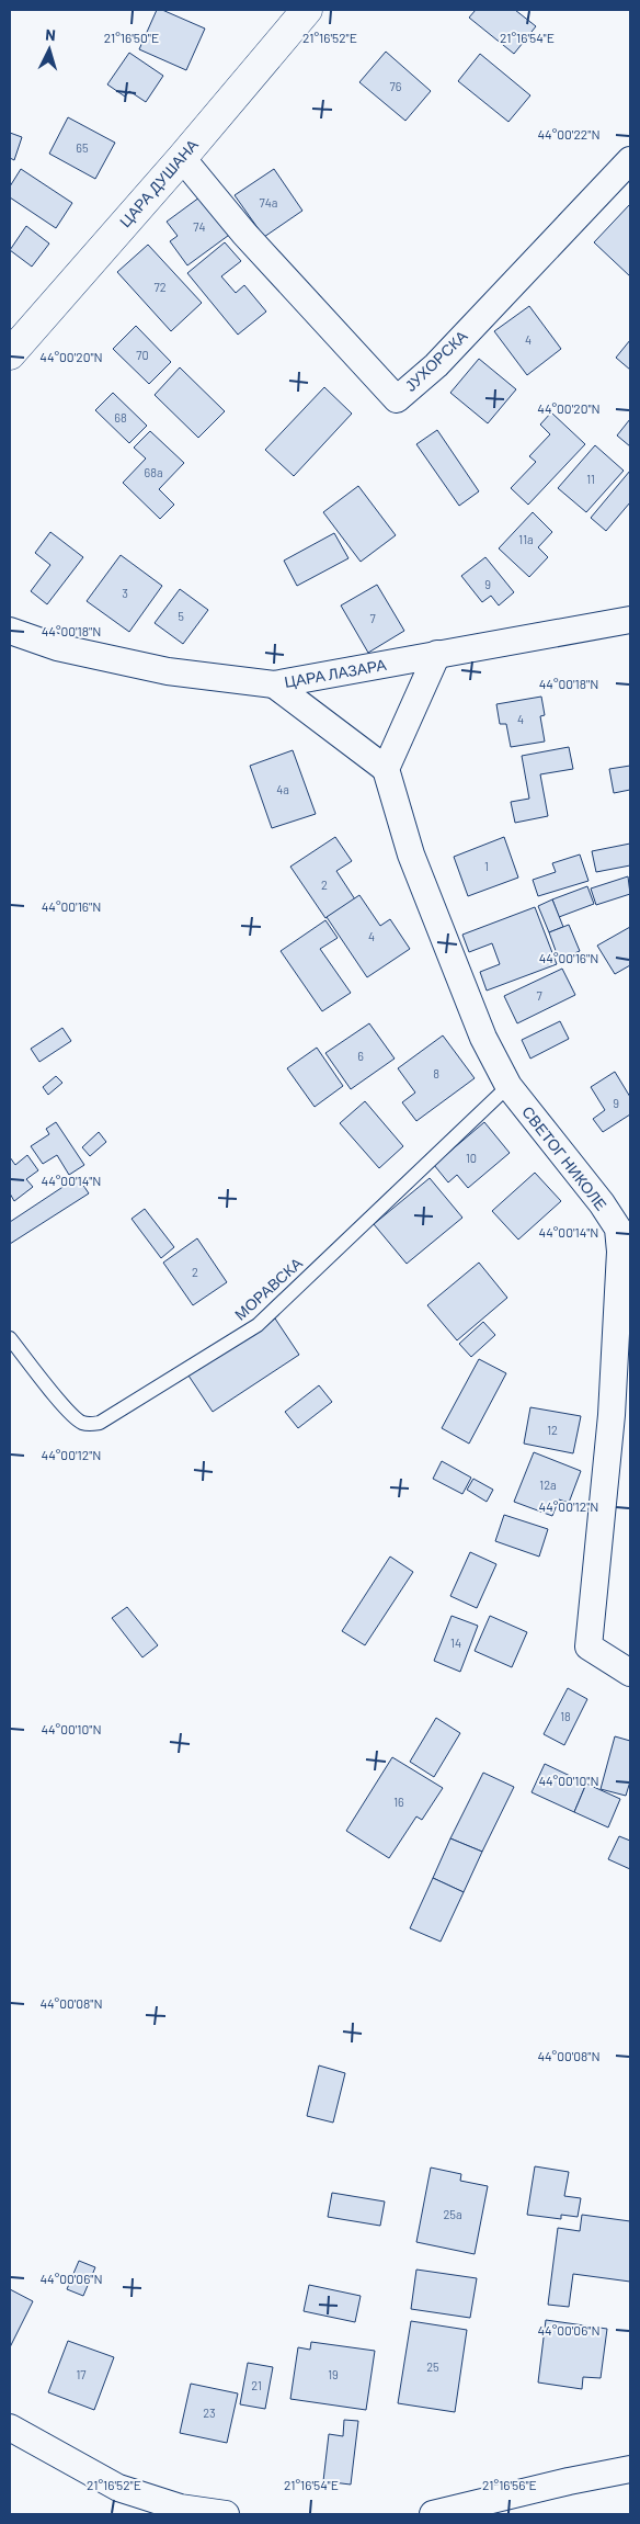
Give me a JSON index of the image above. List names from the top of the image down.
{
  "streets": {
    "main road": ["ЦАРА ДУШАНА"],
    "street": ["ЈУХОРСКА", "ЦАРА ЛАЗАРА", "СВЕТОГ НИКОЛЕ"],
    "lane": ["МОРАВСКА"]
  },
  "crossings": [
    ["ЦАРА ДУШАНА", "ЈУХОРСКА"],
    ["СВЕТОГ НИКОЛЕ", "МОРАВСКА"]
  ],
  "house_numbers": [
    "76",
    "65",
    "74a",
    "74",
    "72",
    "4",
    "70",
    "68",
    "68a",
    "11",
    "11a",
    "9",
    "3",
    "5",
    "7",
    "4",
    "4a",
    "1",
    "2",
    "4",
    "7",
    "6",
    "8",
    "9",
    "10",
    "2",
    "12",
    "12a",
    "14",
    "18",
    "16",
    "25a",
    "25",
    "17",
    "19",
    "21",
    "23"
  ],
  "north": "top",
  "coordinates": [
    "21°16'50\"E",
    "21°16'52\"E",
    "21°16'54\"E",
    "44°00'22\"N",
    "44°00'20\"N",
    "44°00'18\"N",
    "44°00'16\"N",
    "44°00'14\"N",
    "44°00'12\"N",
    "44°00'10\"N",
    "44°00'08\"N",
    "44°00'06\"N",
    "21°16'56\"E"
  ]
}
